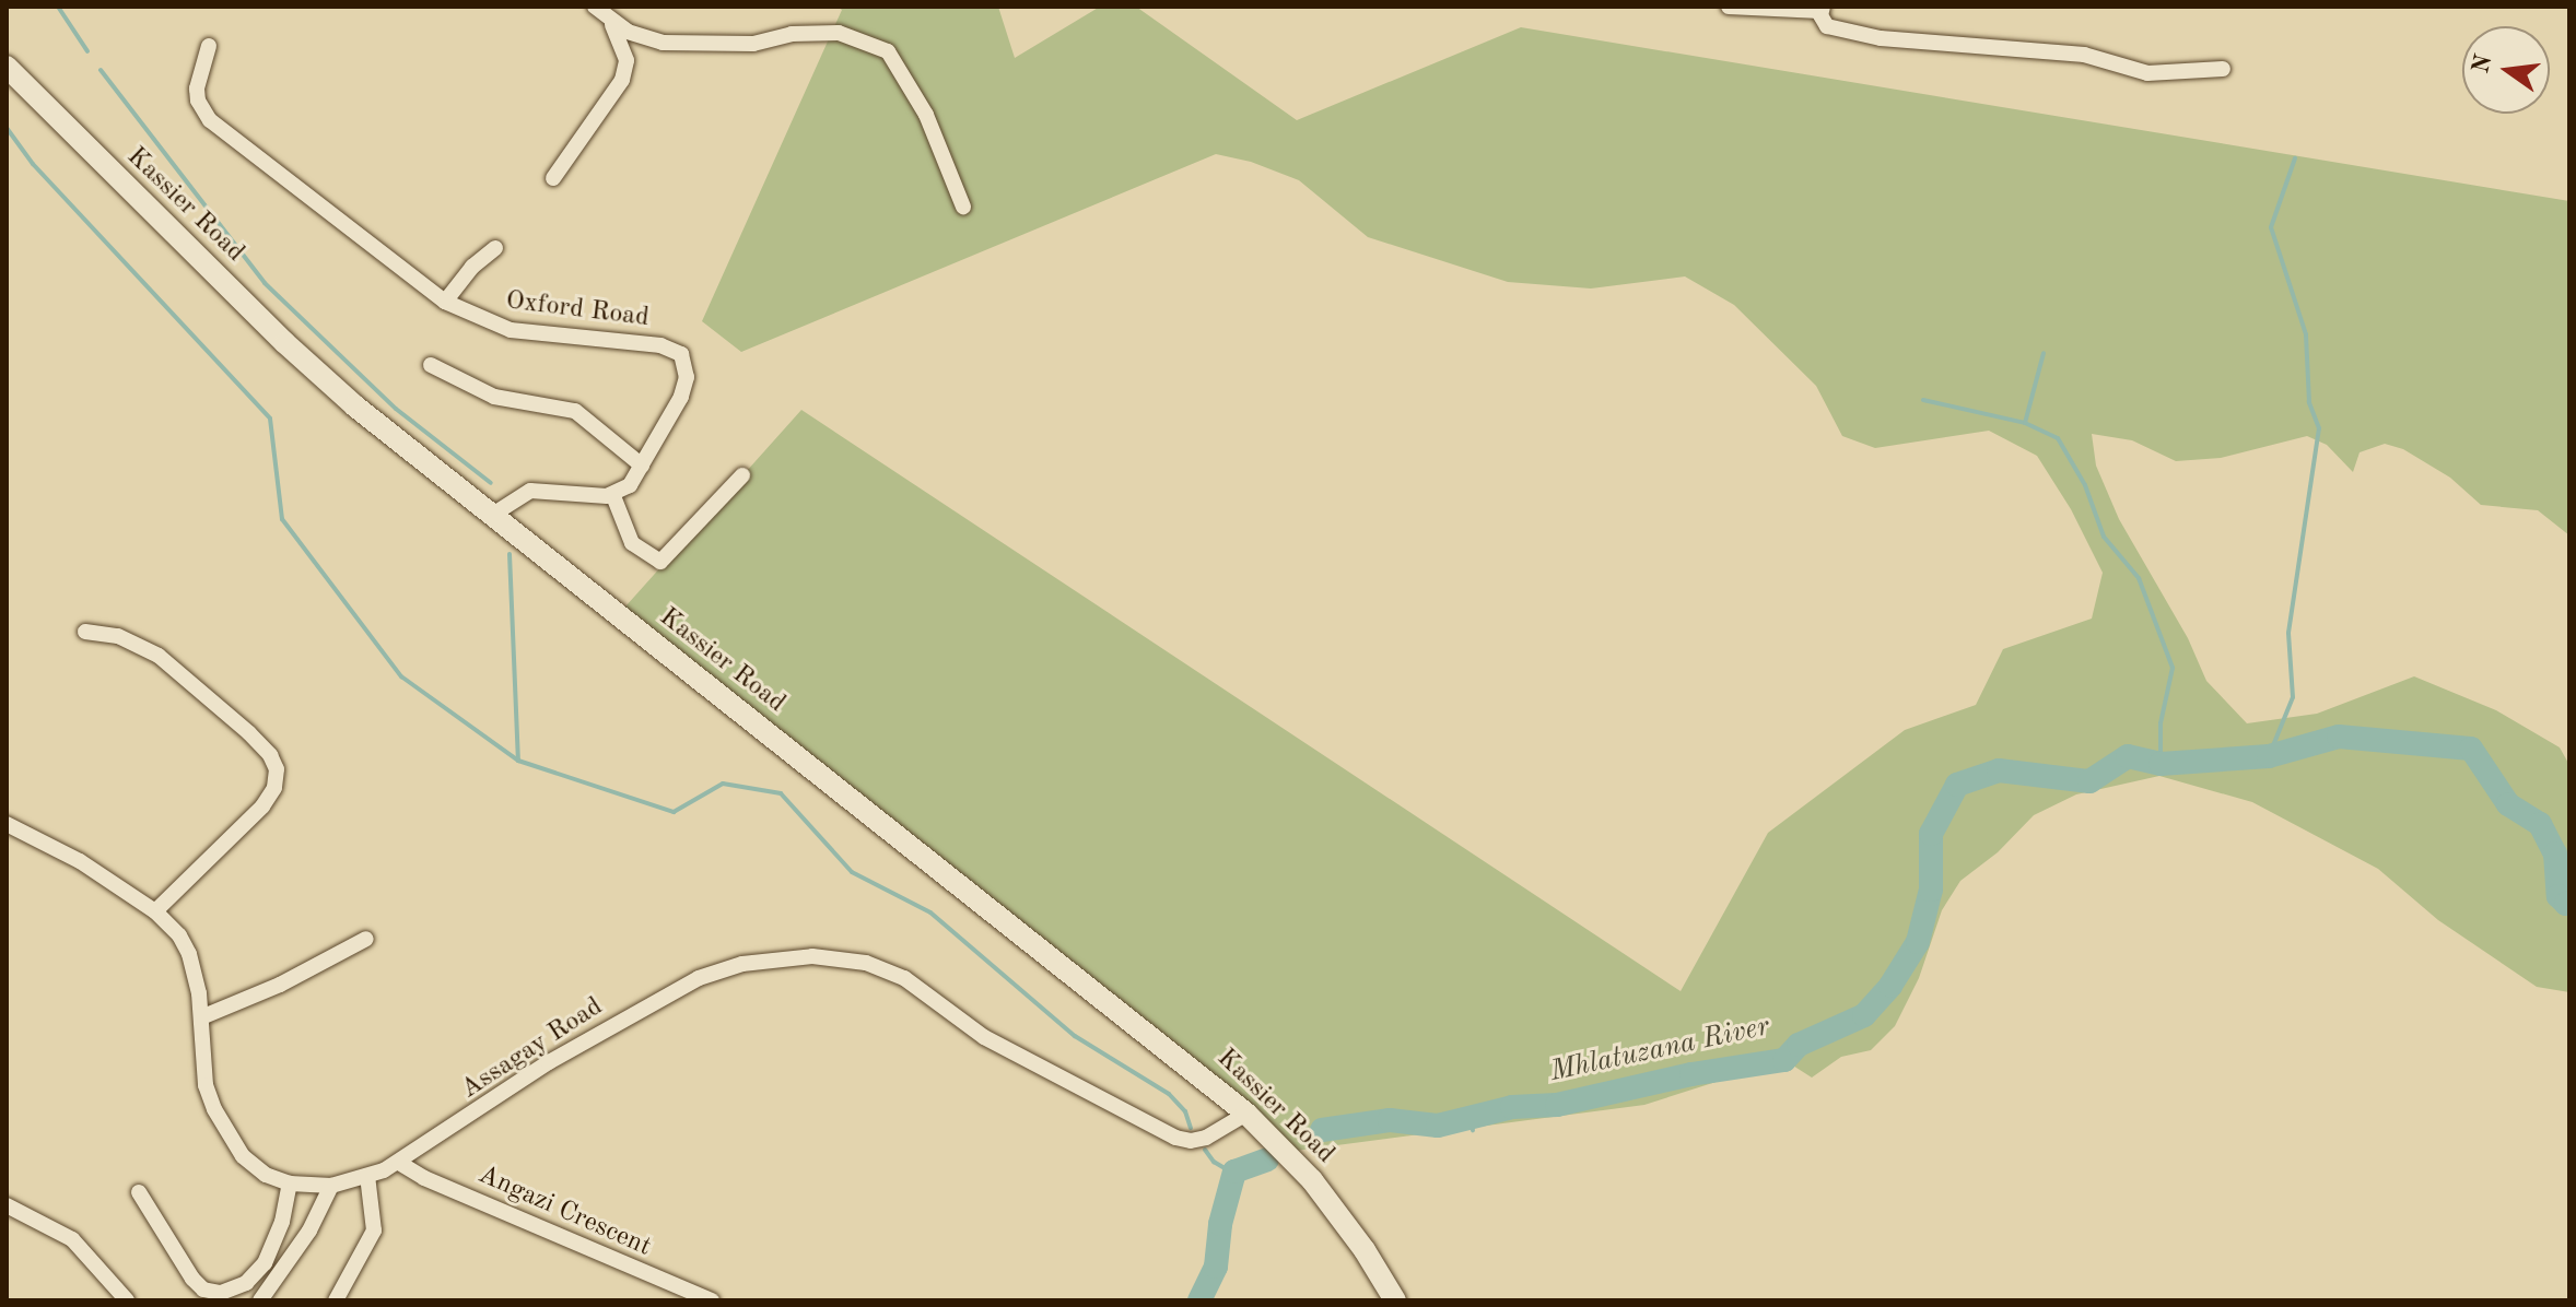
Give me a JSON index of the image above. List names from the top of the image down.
{
  "streets": {
    "main road": ["Kassier Road"],
    "street": ["Oxford Road", "Assagay Road", "Angazi Crescent"]
  },
  "crossings": [
    ["Kassier Road", "Assagay Road"],
    ["Assagay Road", "Angazi Crescent"]
  ],
  "water": ["Mhlatuzana River"],
  "north": "left"
}
